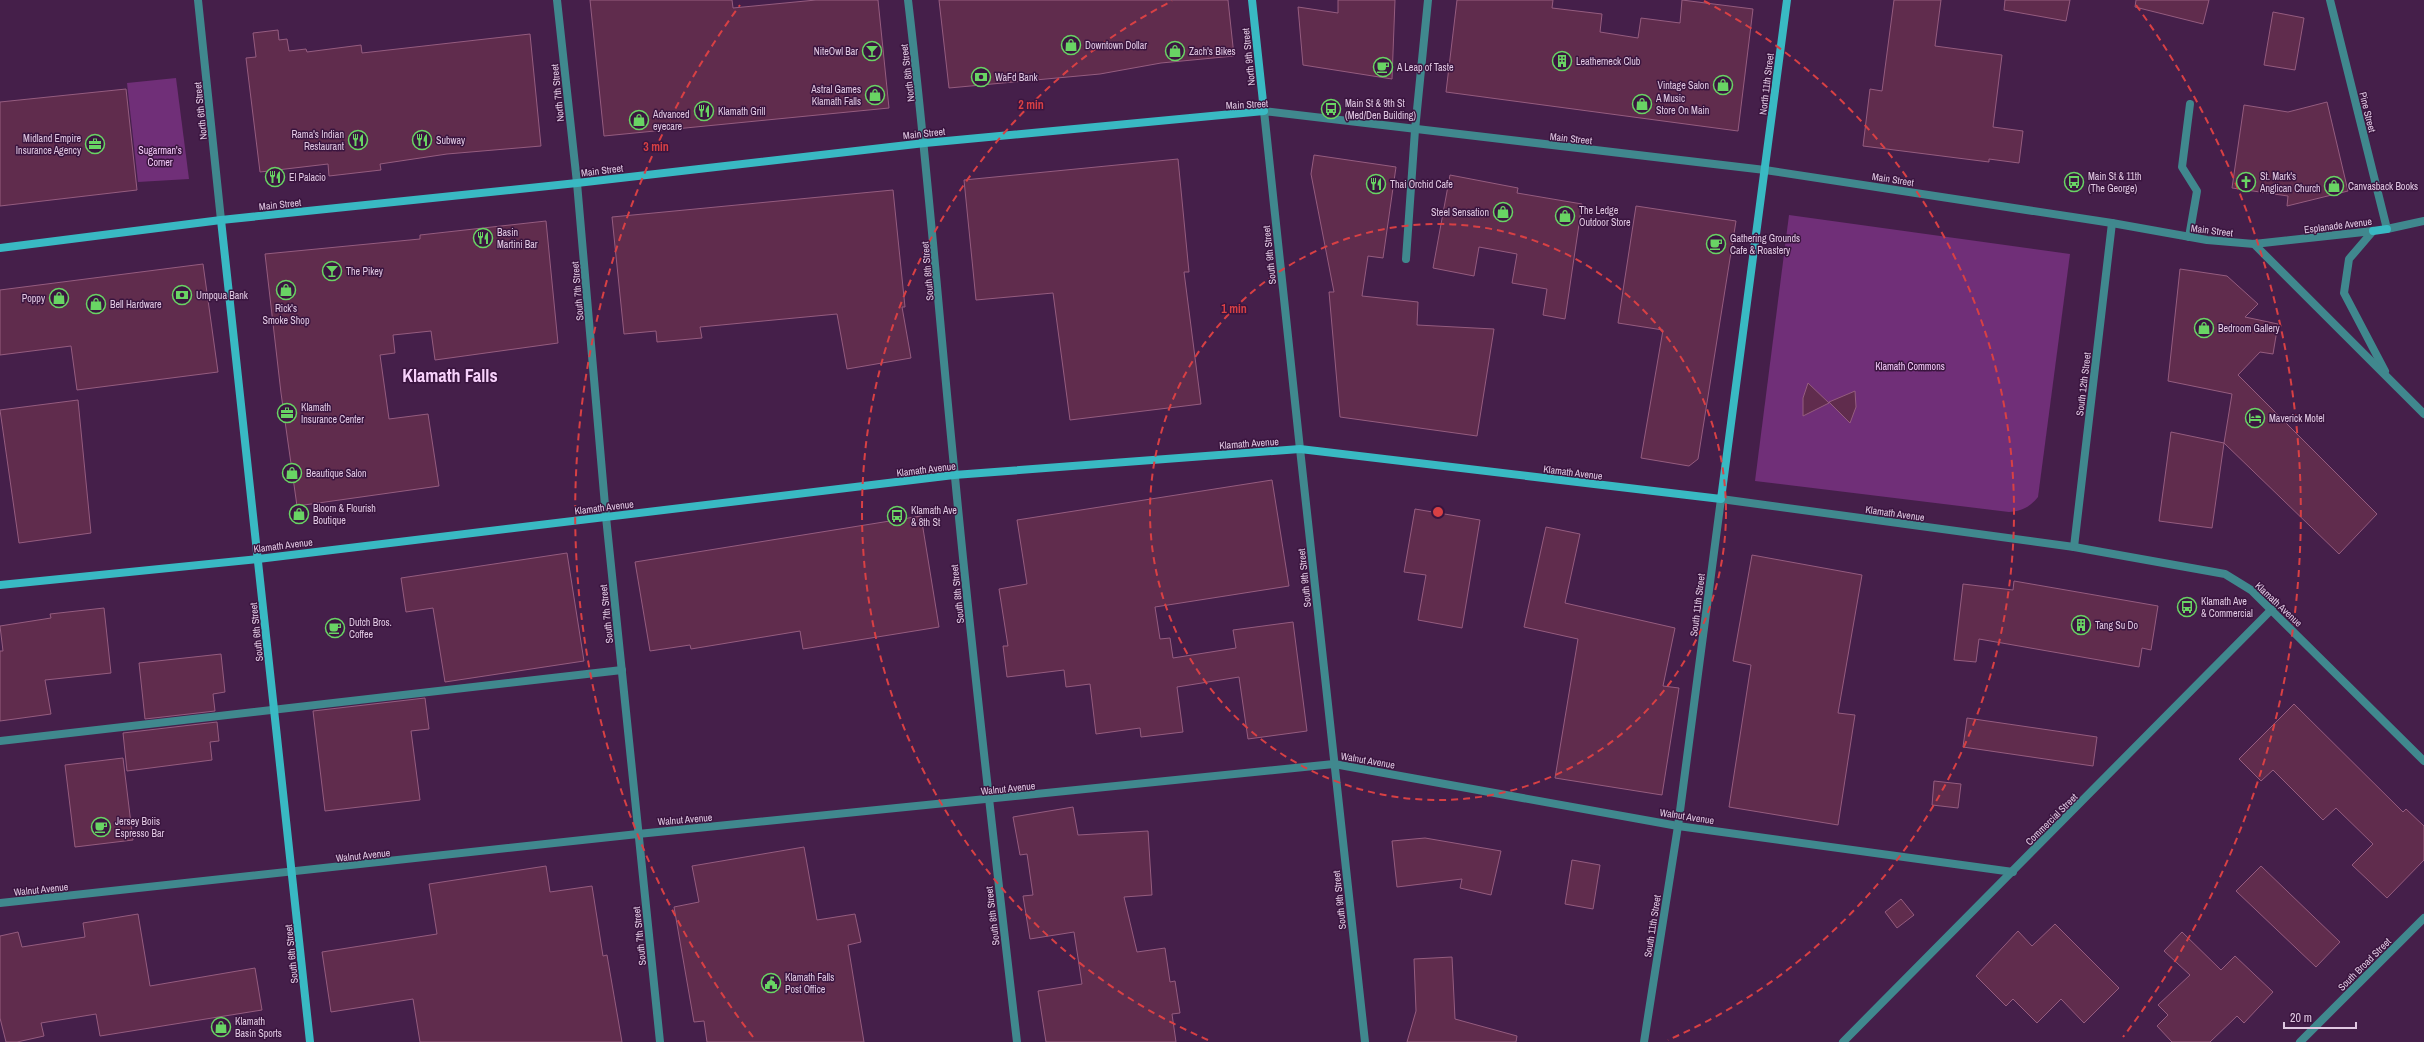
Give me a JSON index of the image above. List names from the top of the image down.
{
  "streets": {
    "main road": [
      "North 9th Street",
      "North 11th Street",
      "Main Street",
      "Esplanade Avenue",
      "Klamath Avenue",
      "South 11th Street",
      "South 6th Street"
    ],
    "street": [
      "North 8th Street",
      "North 7th Street",
      "North 6th Street",
      "Pine Street",
      "South 9th Street",
      "South 8th Street",
      "South 7th Street",
      "South 12th Street",
      "Walnut Avenue",
      "Commercial Street",
      "South Broad Street"
    ]
  },
  "crossings": [
    ["North 9th Street", "Main Street"],
    ["North 9th Street", "South 9th Street"],
    ["North 8th Street", "Main Street"],
    ["North 8th Street", "South 8th Street"],
    ["North 11th Street", "Main Street"],
    ["North 11th Street", "South 11th Street"],
    ["North 7th Street", "Main Street"],
    ["North 7th Street", "South 7th Street"],
    ["Main Street", "North 6th Street"],
    ["Main Street", "Esplanade Avenue"],
    ["Main Street", "South 9th Street"],
    ["Main Street", "South 8th Street"],
    ["Main Street", "South 7th Street"],
    ["Main Street", "South 12th Street"],
    ["Main Street", "South 11th Street"],
    ["Main Street", "South 6th Street"],
    ["North 6th Street", "South 6th Street"],
    ["Pine Street", "Esplanade Avenue"],
    ["South 9th Street", "Klamath Avenue"],
    ["South 9th Street", "Walnut Avenue"],
    ["South 8th Street", "Klamath Avenue"],
    ["South 8th Street", "Walnut Avenue"],
    ["South 7th Street", "Klamath Avenue"],
    ["South 7th Street", "Walnut Avenue"],
    ["South 12th Street", "Klamath Avenue"],
    ["Klamath Avenue", "South 11th Street"],
    ["Klamath Avenue", "South 6th Street"],
    ["Klamath Avenue", "Commercial Street"],
    ["South 11th Street", "Walnut Avenue"],
    ["South 6th Street", "Walnut Avenue"],
    ["Walnut Avenue", "Commercial Street"]
  ],
  "districts": ["Klamath Falls"],
  "parks": ["Sugarman's Corner", "Klamath Commons"],
  "places": {
    "shop": [
      "Downtown Dollar",
      "Zach's Bikes",
      "Vintage Salon",
      "Astral Games Klamath Falls",
      "A Music Store On Main",
      "Advanced eyecare",
      "Canvasback Books",
      "Steel Sensation",
      "The Ledge Outdoor Store",
      "Rick's Smoke Shop",
      "Poppy",
      "Bell Hardware",
      "Bedroom Gallery",
      "Beautique Salon",
      "Bloom & Flourish Boutique",
      "Klamath Basin Sports"
    ],
    "bar": ["NiteOwl Bar", "The Pikey"],
    "building": ["Leatherneck Club", "Tang Su Do"],
    "cafe": [
      "A Leap of Taste",
      "Gathering Grounds Cafe & Roastery",
      "Dutch Bros. Coffee",
      "Jersey Boiis Espresso Bar"
    ],
    "bank": ["WaFd Bank", "Umpqua Bank"],
    "bus stop": [
      "Main St & 9th St (Med/Den Building)",
      "Main St & 11th (The George)",
      "Klamath Ave & 8th St",
      "Klamath Ave & Commercial"
    ],
    "restaurant": [
      "Klamath Grill",
      "Rama's Indian Restaurant",
      "Subway",
      "El Palacio",
      "Thai Orchid Cafe",
      "Basin Martini Bar"
    ],
    "office": ["Midland Empire Insurance Agency", "Klamath Insurance Center"],
    "church": ["St. Mark's Anglican Church"],
    "hotel": ["Maverick Motel"],
    "public building": ["Klamath Falls Post Office"]
  },
  "scale_bar": "20 m",
  "rings": ["2 min", "3 min", "1 min"]
}
